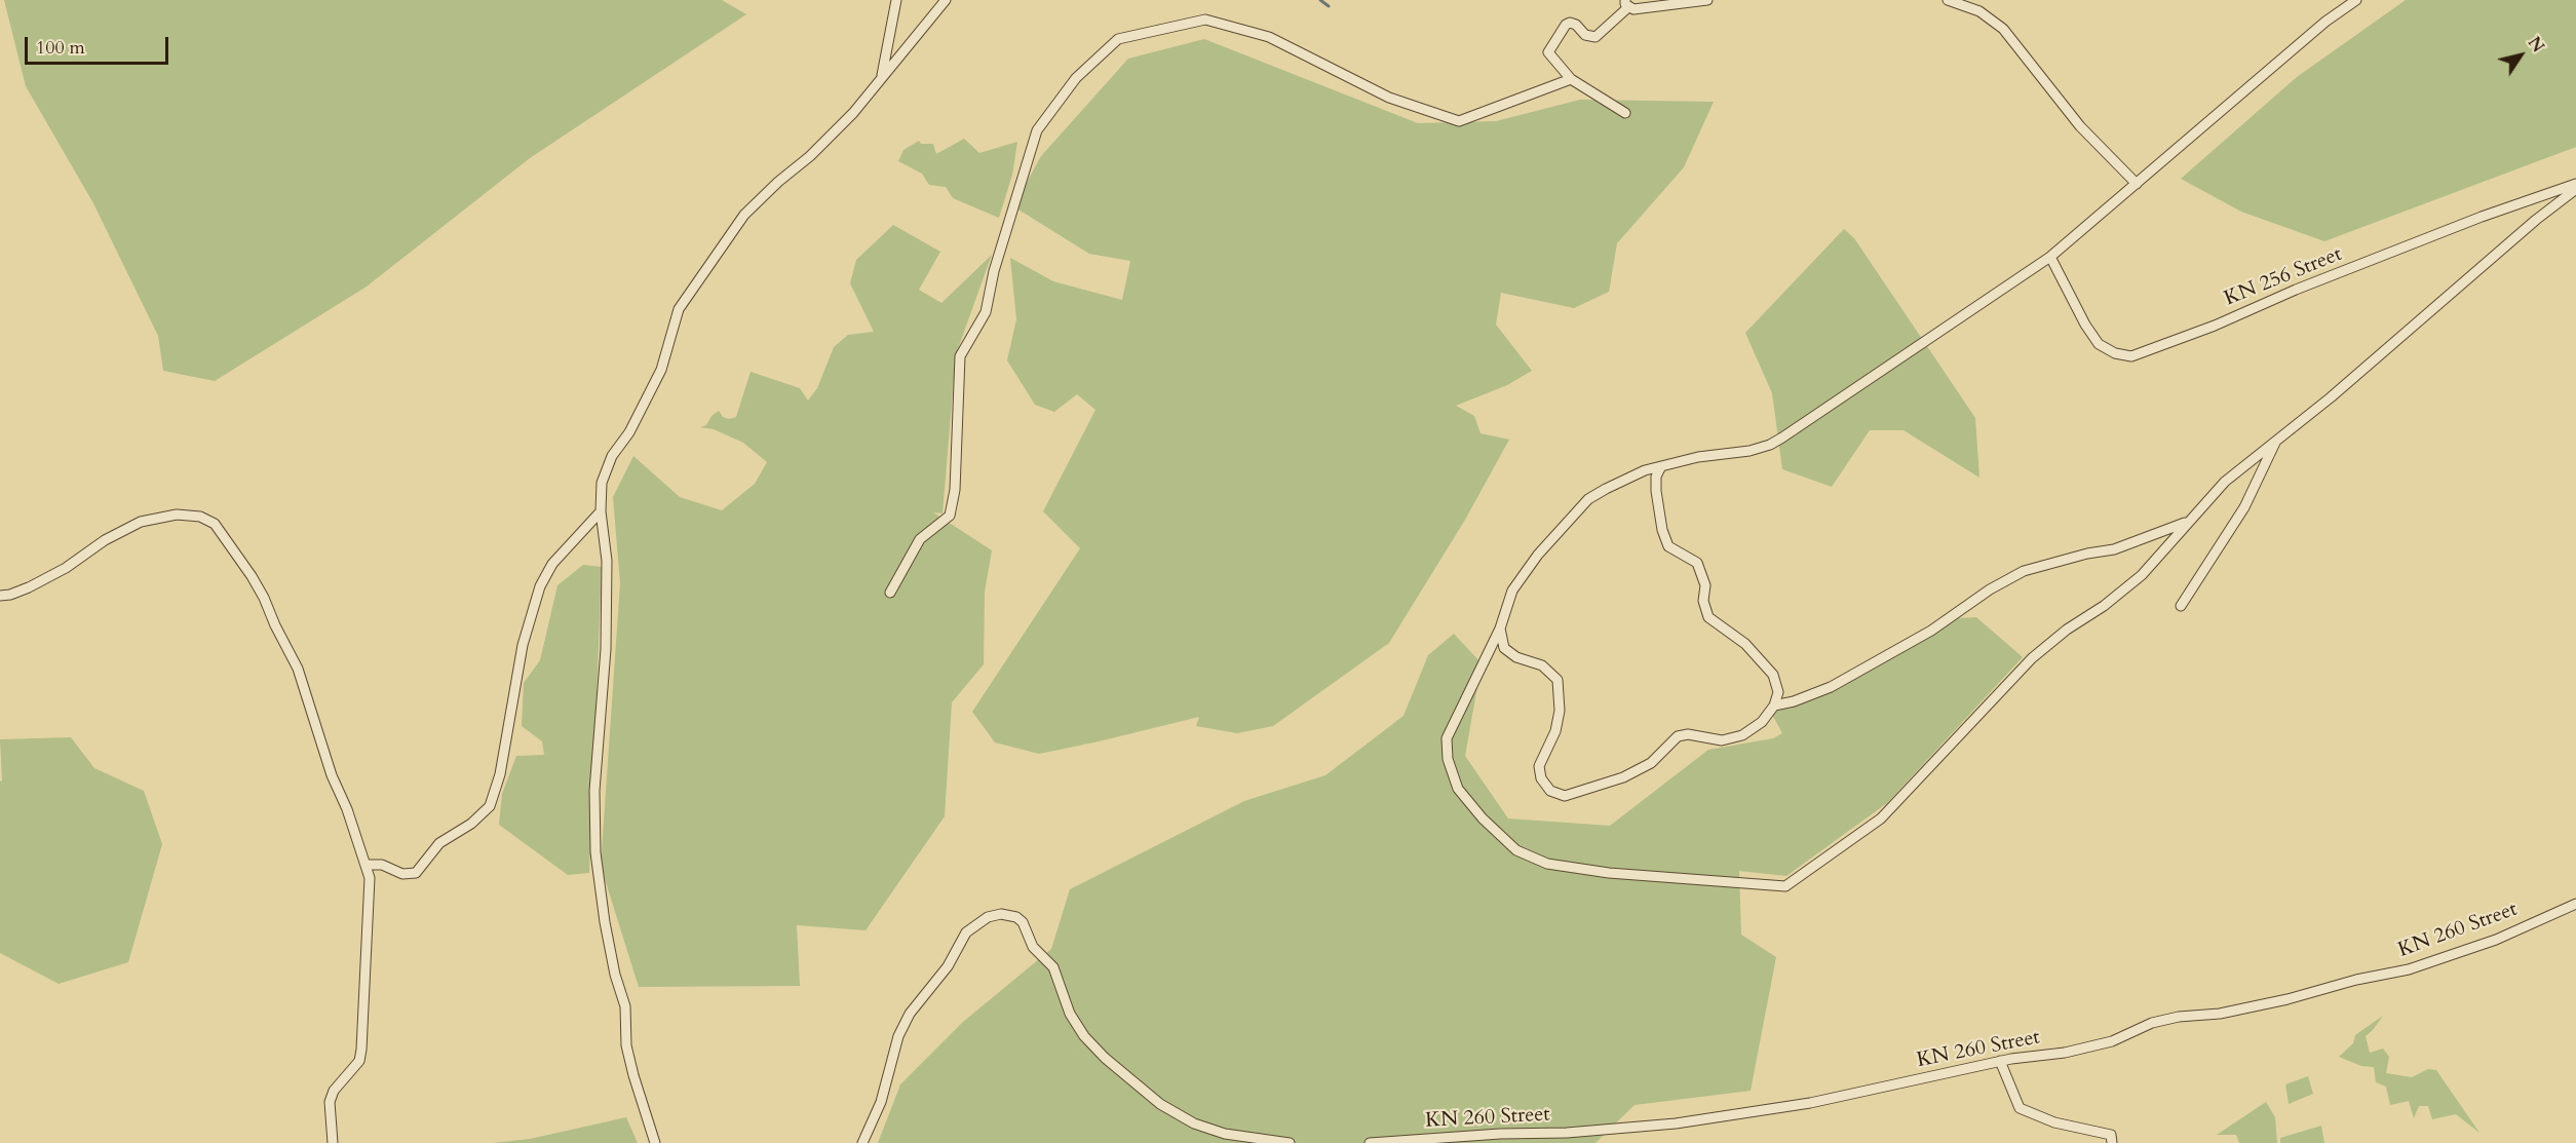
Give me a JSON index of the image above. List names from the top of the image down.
{
  "streets": {
    "street": ["KN 256 Street", "KN 260 Street"]
  },
  "scale_bar": "100 m",
  "north": "top right"
}
